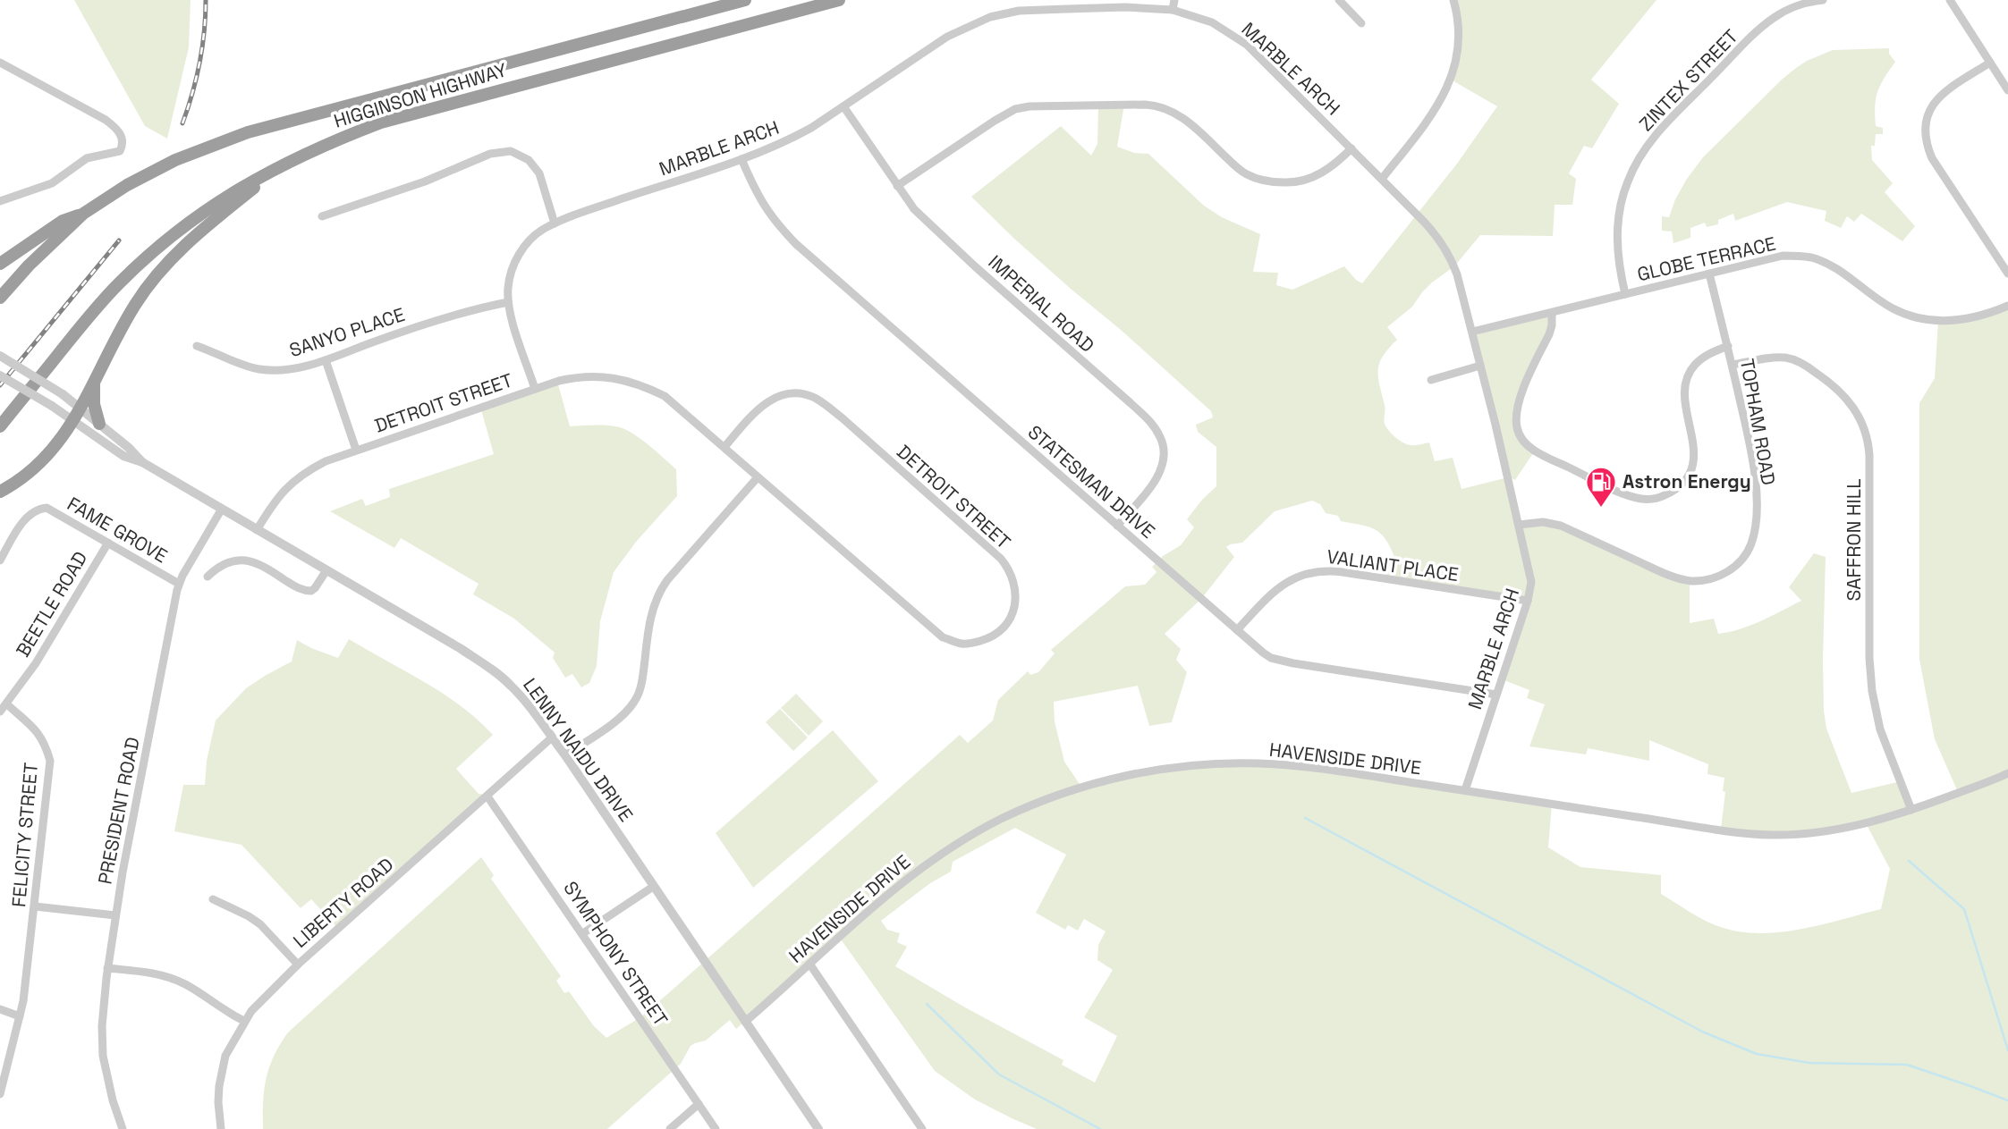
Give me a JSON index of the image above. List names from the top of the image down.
{
  "streets": {
    "highway": ["HIGGINSON HIGHWAY"],
    "street": [
      "MARBLE ARCH",
      "ZINTEX STREET",
      "GLOBE TERRACE",
      "IMPERIAL ROAD",
      "SANYO PLACE",
      "DETROIT STREET",
      "TOPHAM ROAD",
      "STATESMAN DRIVE",
      "FAME GROVE",
      "SAFFRON HILL",
      "VALIANT PLACE",
      "BEETLE ROAD",
      "LENNY NAIDU DRIVE",
      "HAVENSIDE DRIVE",
      "PRESIDENT ROAD",
      "FELICITY STREET",
      "LIBERTY ROAD",
      "SYMPHONY STREET"
    ]
  },
  "crossings": [
    ["MARBLE ARCH", "GLOBE TERRACE"],
    ["MARBLE ARCH", "IMPERIAL ROAD"],
    ["MARBLE ARCH", "SANYO PLACE"],
    ["MARBLE ARCH", "DETROIT STREET"],
    ["MARBLE ARCH", "TOPHAM ROAD"],
    ["MARBLE ARCH", "STATESMAN DRIVE"],
    ["MARBLE ARCH", "VALIANT PLACE"],
    ["MARBLE ARCH", "HAVENSIDE DRIVE"],
    ["ZINTEX STREET", "GLOBE TERRACE"],
    ["GLOBE TERRACE", "TOPHAM ROAD"],
    ["IMPERIAL ROAD", "STATESMAN DRIVE"],
    ["DETROIT STREET", "LENNY NAIDU DRIVE"],
    ["TOPHAM ROAD", "SAFFRON HILL"],
    ["STATESMAN DRIVE", "VALIANT PLACE"],
    ["FAME GROVE", "BEETLE ROAD"],
    ["FAME GROVE", "PRESIDENT ROAD"],
    ["SAFFRON HILL", "HAVENSIDE DRIVE"],
    ["BEETLE ROAD", "FELICITY STREET"],
    ["LENNY NAIDU DRIVE", "HAVENSIDE DRIVE"],
    ["LENNY NAIDU DRIVE", "PRESIDENT ROAD"],
    ["LENNY NAIDU DRIVE", "LIBERTY ROAD"],
    ["LIBERTY ROAD", "SYMPHONY STREET"]
  ],
  "places": {
    "fuel station": ["Astron Energy"]
  }
}
